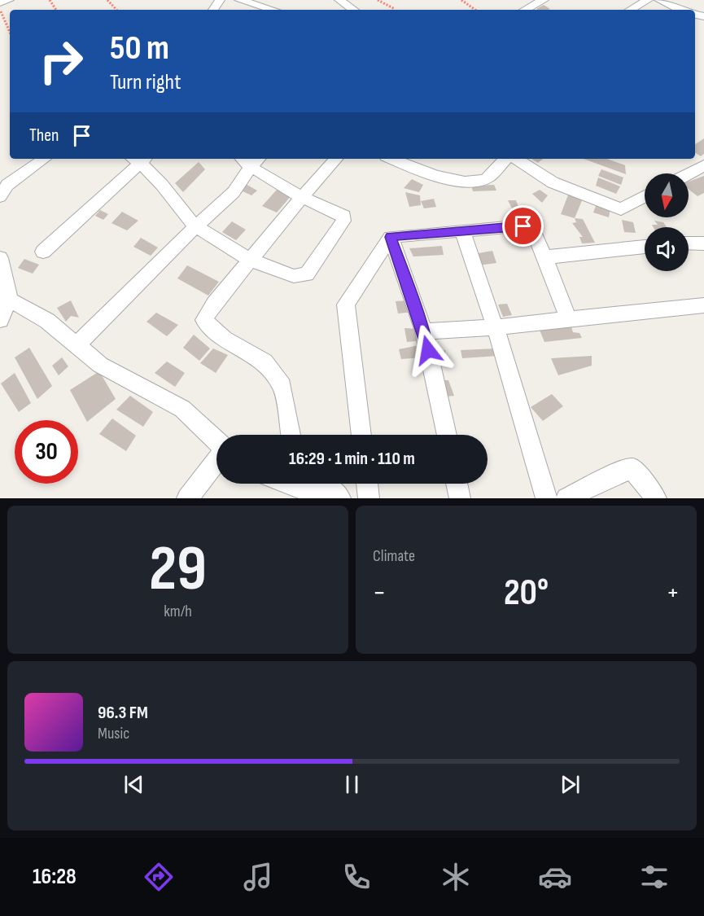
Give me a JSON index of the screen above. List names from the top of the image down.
{
  "north": "bottom",
  "page": {
    "turn": ["50 m", "Turn right"],
    "then": "Then",
    "limit": "30",
    "trip": "16:29 · 1 min · 110 m",
    "tile": [
      ["29", "km/h"],
      "Climate"
    ],
    "heat": ["−", "20°", "+"],
    "song": ["96.3 FM", "Music"],
    "tabs": "16:28"
  }
}
